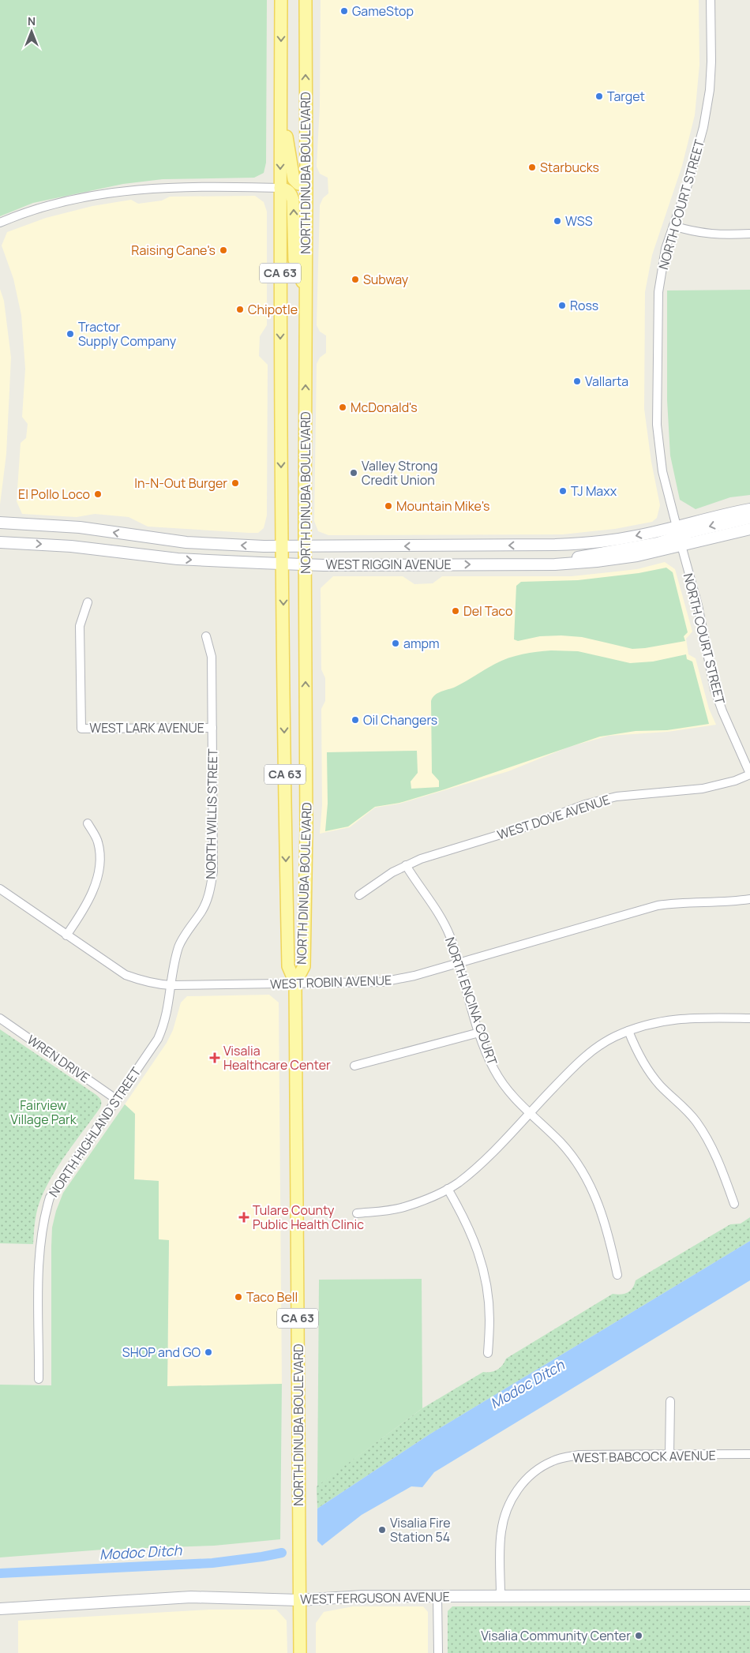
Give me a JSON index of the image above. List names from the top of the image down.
{
  "streets": {
    "main road": [
      "NORTH DINUBA BOULEVARD",
      "CA 63",
      "WEST RIGGIN AVENUE",
      "WEST FERGUSON AVENUE"
    ],
    "street": [
      "NORTH COURT STREET",
      "WEST LARK AVENUE",
      "NORTH WILLIS STREET",
      "WEST DOVE AVENUE",
      "WEST ROBIN AVENUE",
      "NORTH ENCINA COURT",
      "WREN DRIVE",
      "NORTH HIGHLAND STREET",
      "WEST BABCOCK AVENUE"
    ]
  },
  "crossings": [
    ["NORTH DINUBA BOULEVARD", "WEST RIGGIN AVENUE"],
    ["NORTH DINUBA BOULEVARD", "WEST ROBIN AVENUE"],
    ["NORTH DINUBA BOULEVARD", "WEST FERGUSON AVENUE"],
    ["NORTH COURT STREET", "WEST RIGGIN AVENUE"],
    ["NORTH COURT STREET", "WEST DOVE AVENUE"],
    ["WEST LARK AVENUE", "NORTH WILLIS STREET"],
    ["NORTH WILLIS STREET", "WEST ROBIN AVENUE"],
    ["NORTH WILLIS STREET", "NORTH HIGHLAND STREET"],
    ["WEST DOVE AVENUE", "NORTH ENCINA COURT"],
    ["WEST ROBIN AVENUE", "NORTH ENCINA COURT"],
    ["WEST ROBIN AVENUE", "NORTH HIGHLAND STREET"],
    ["WREN DRIVE", "NORTH HIGHLAND STREET"],
    ["WEST BABCOCK AVENUE", "WEST FERGUSON AVENUE"]
  ],
  "water": ["Modoc Ditch"],
  "parks": ["Fairview Village Park"],
  "places": {
    "other": [
      "GameStop",
      "Target",
      "Starbucks",
      "WSS",
      "Raising Cane's",
      "Subway",
      "Ross",
      "Chipotle",
      "Tractor Supply Company",
      "Vallarta",
      "McDonald's",
      "Valley Strong Credit Union",
      "In-N-Out Burger",
      "TJ Maxx",
      "El Pollo Loco",
      "Mountain Mike's",
      "Del Taco",
      "ampm",
      "Oil Changers",
      "Taco Bell",
      "SHOP and GO",
      "Visalia Fire Station 54",
      "Visalia Community Center"
    ],
    "health": ["Visalia Healthcare Center", "Tulare County Public Health Clinic"]
  },
  "north": "top"
}
